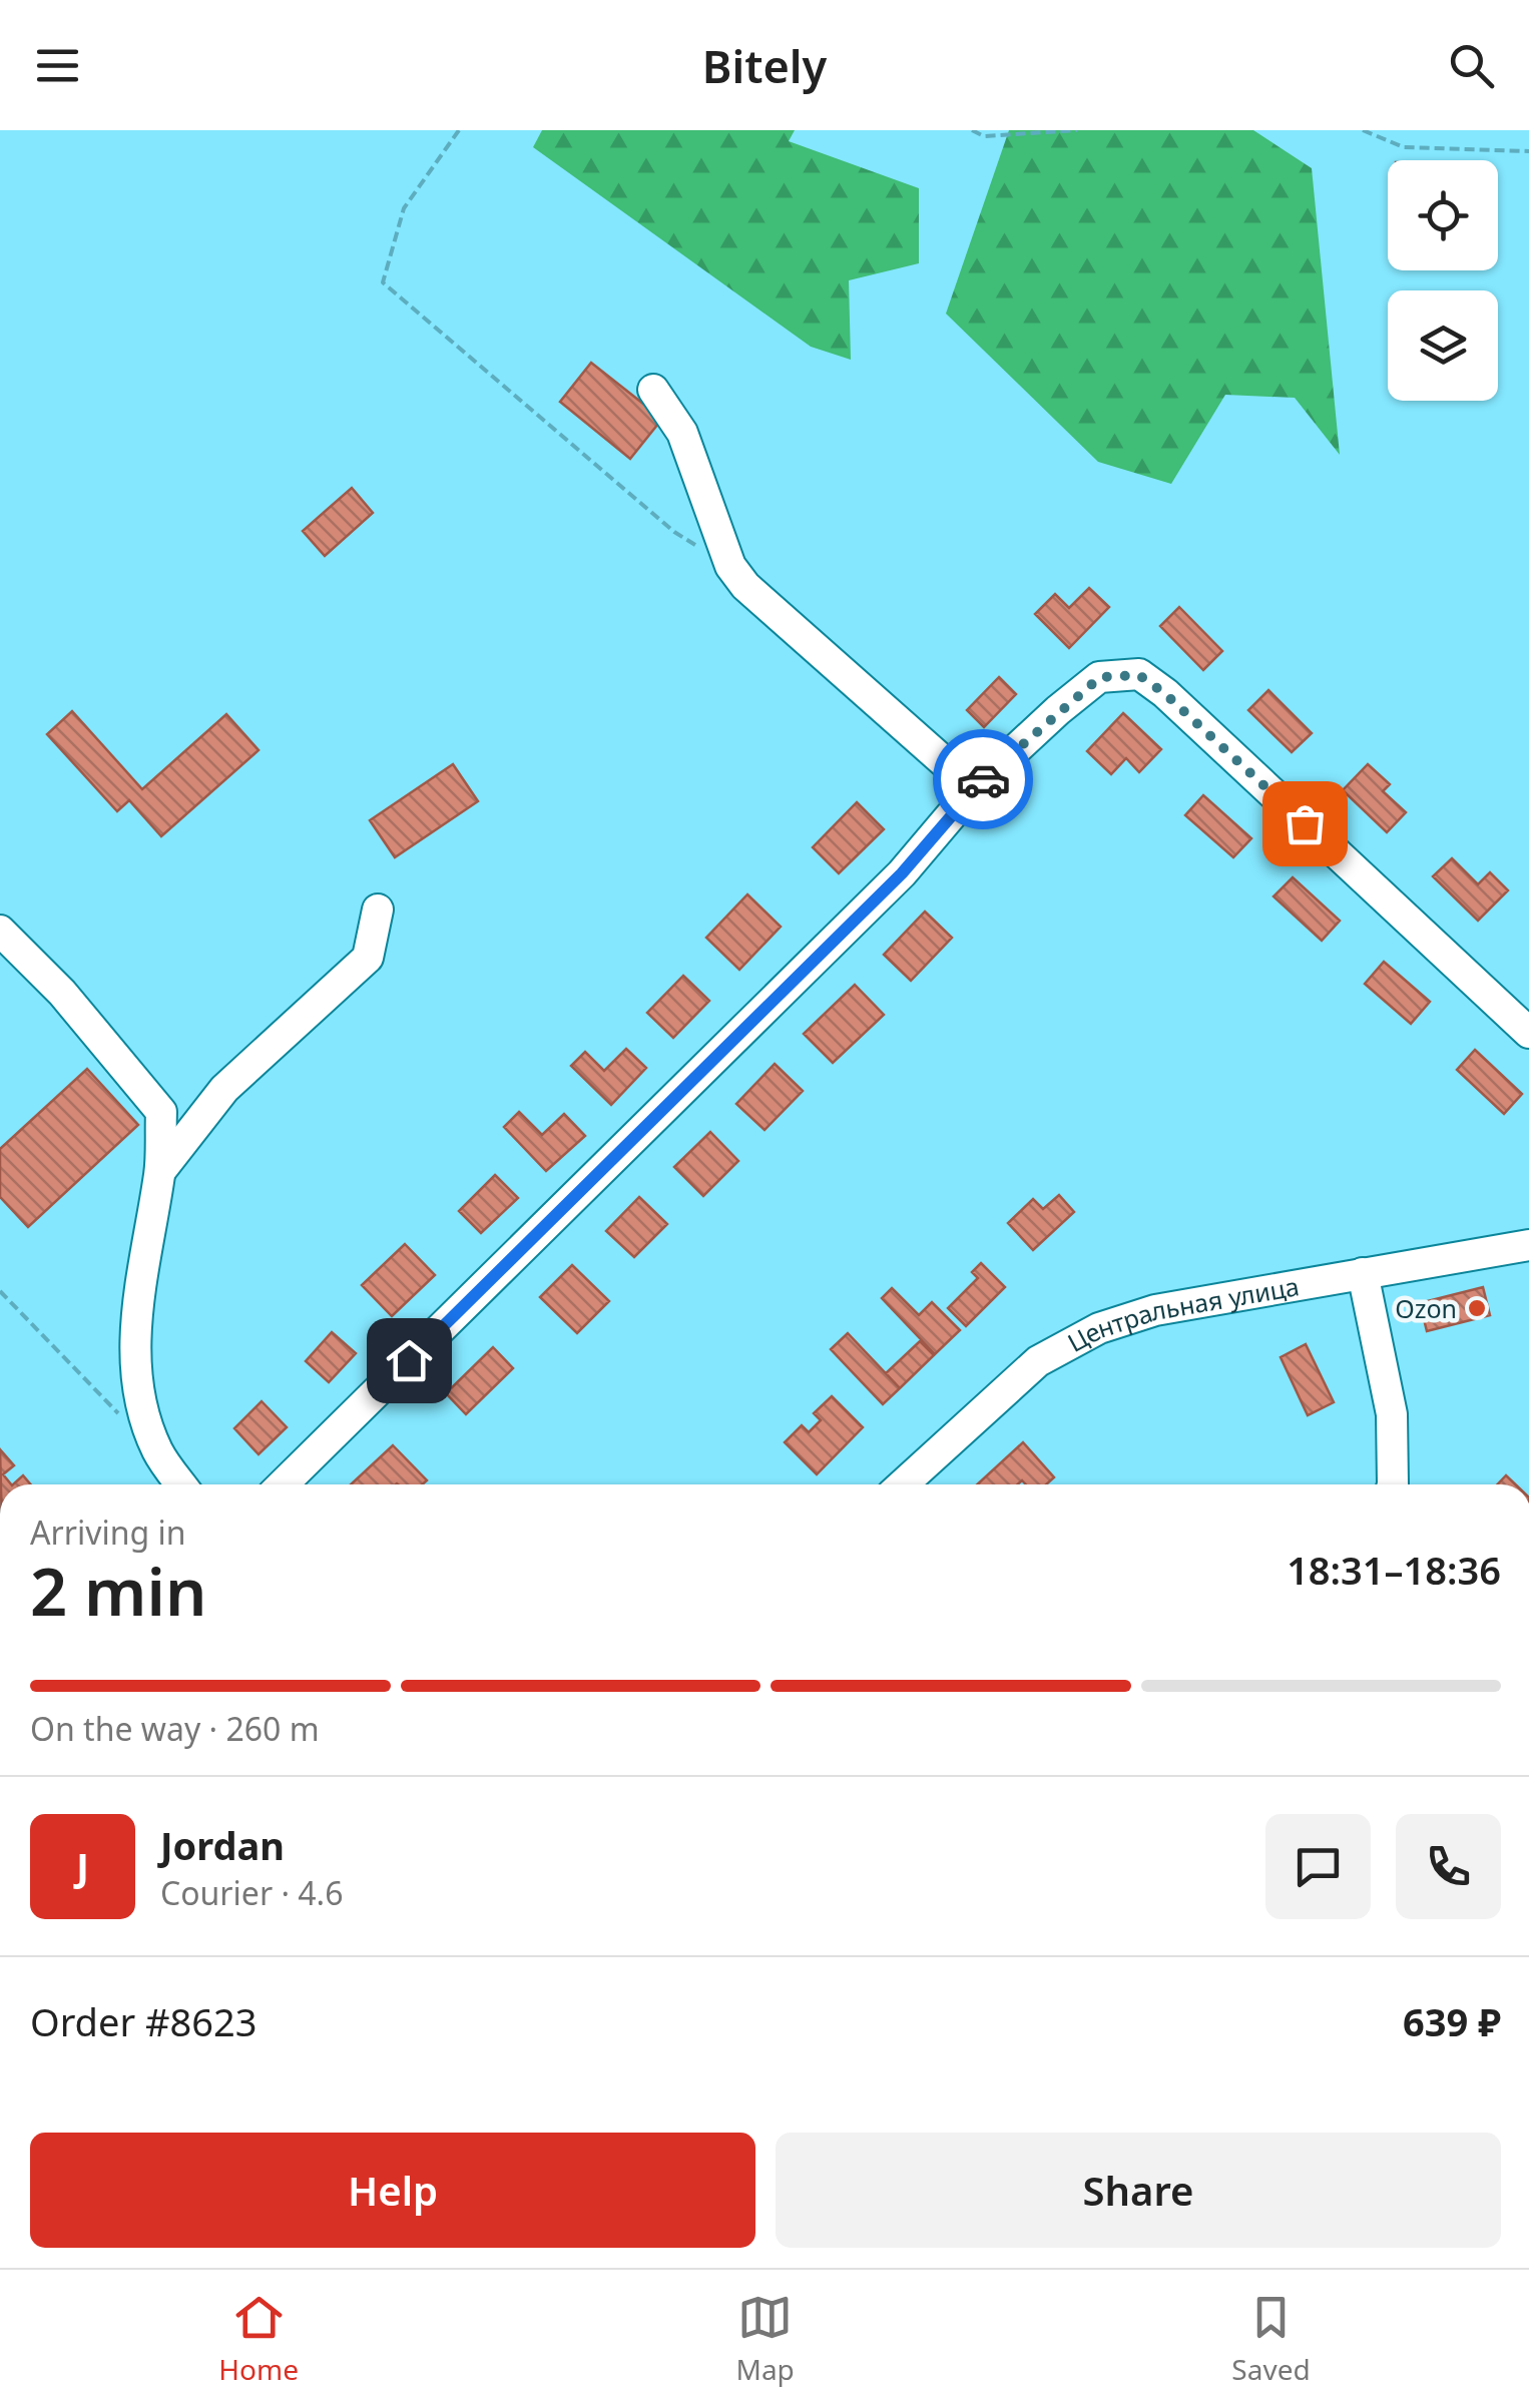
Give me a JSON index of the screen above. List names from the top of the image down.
{
  "streets": {
    "street": ["Центральная улица"]
  },
  "places": ["Ozon"],
  "page": {
    "header": "Bitely",
    "heading": ["2 min", "Arriving in", "18:31–18:36"],
    "panel": [
      "Jordan",
      "Courier · 4.6",
      "Order #8623",
      "639 ₽"
    ],
    "bar": "On the way · 260 m",
    "round": "J",
    "buttons": ["Help", "Share"],
    "tabs": ["Home", "Map", "Saved"]
  }
}
